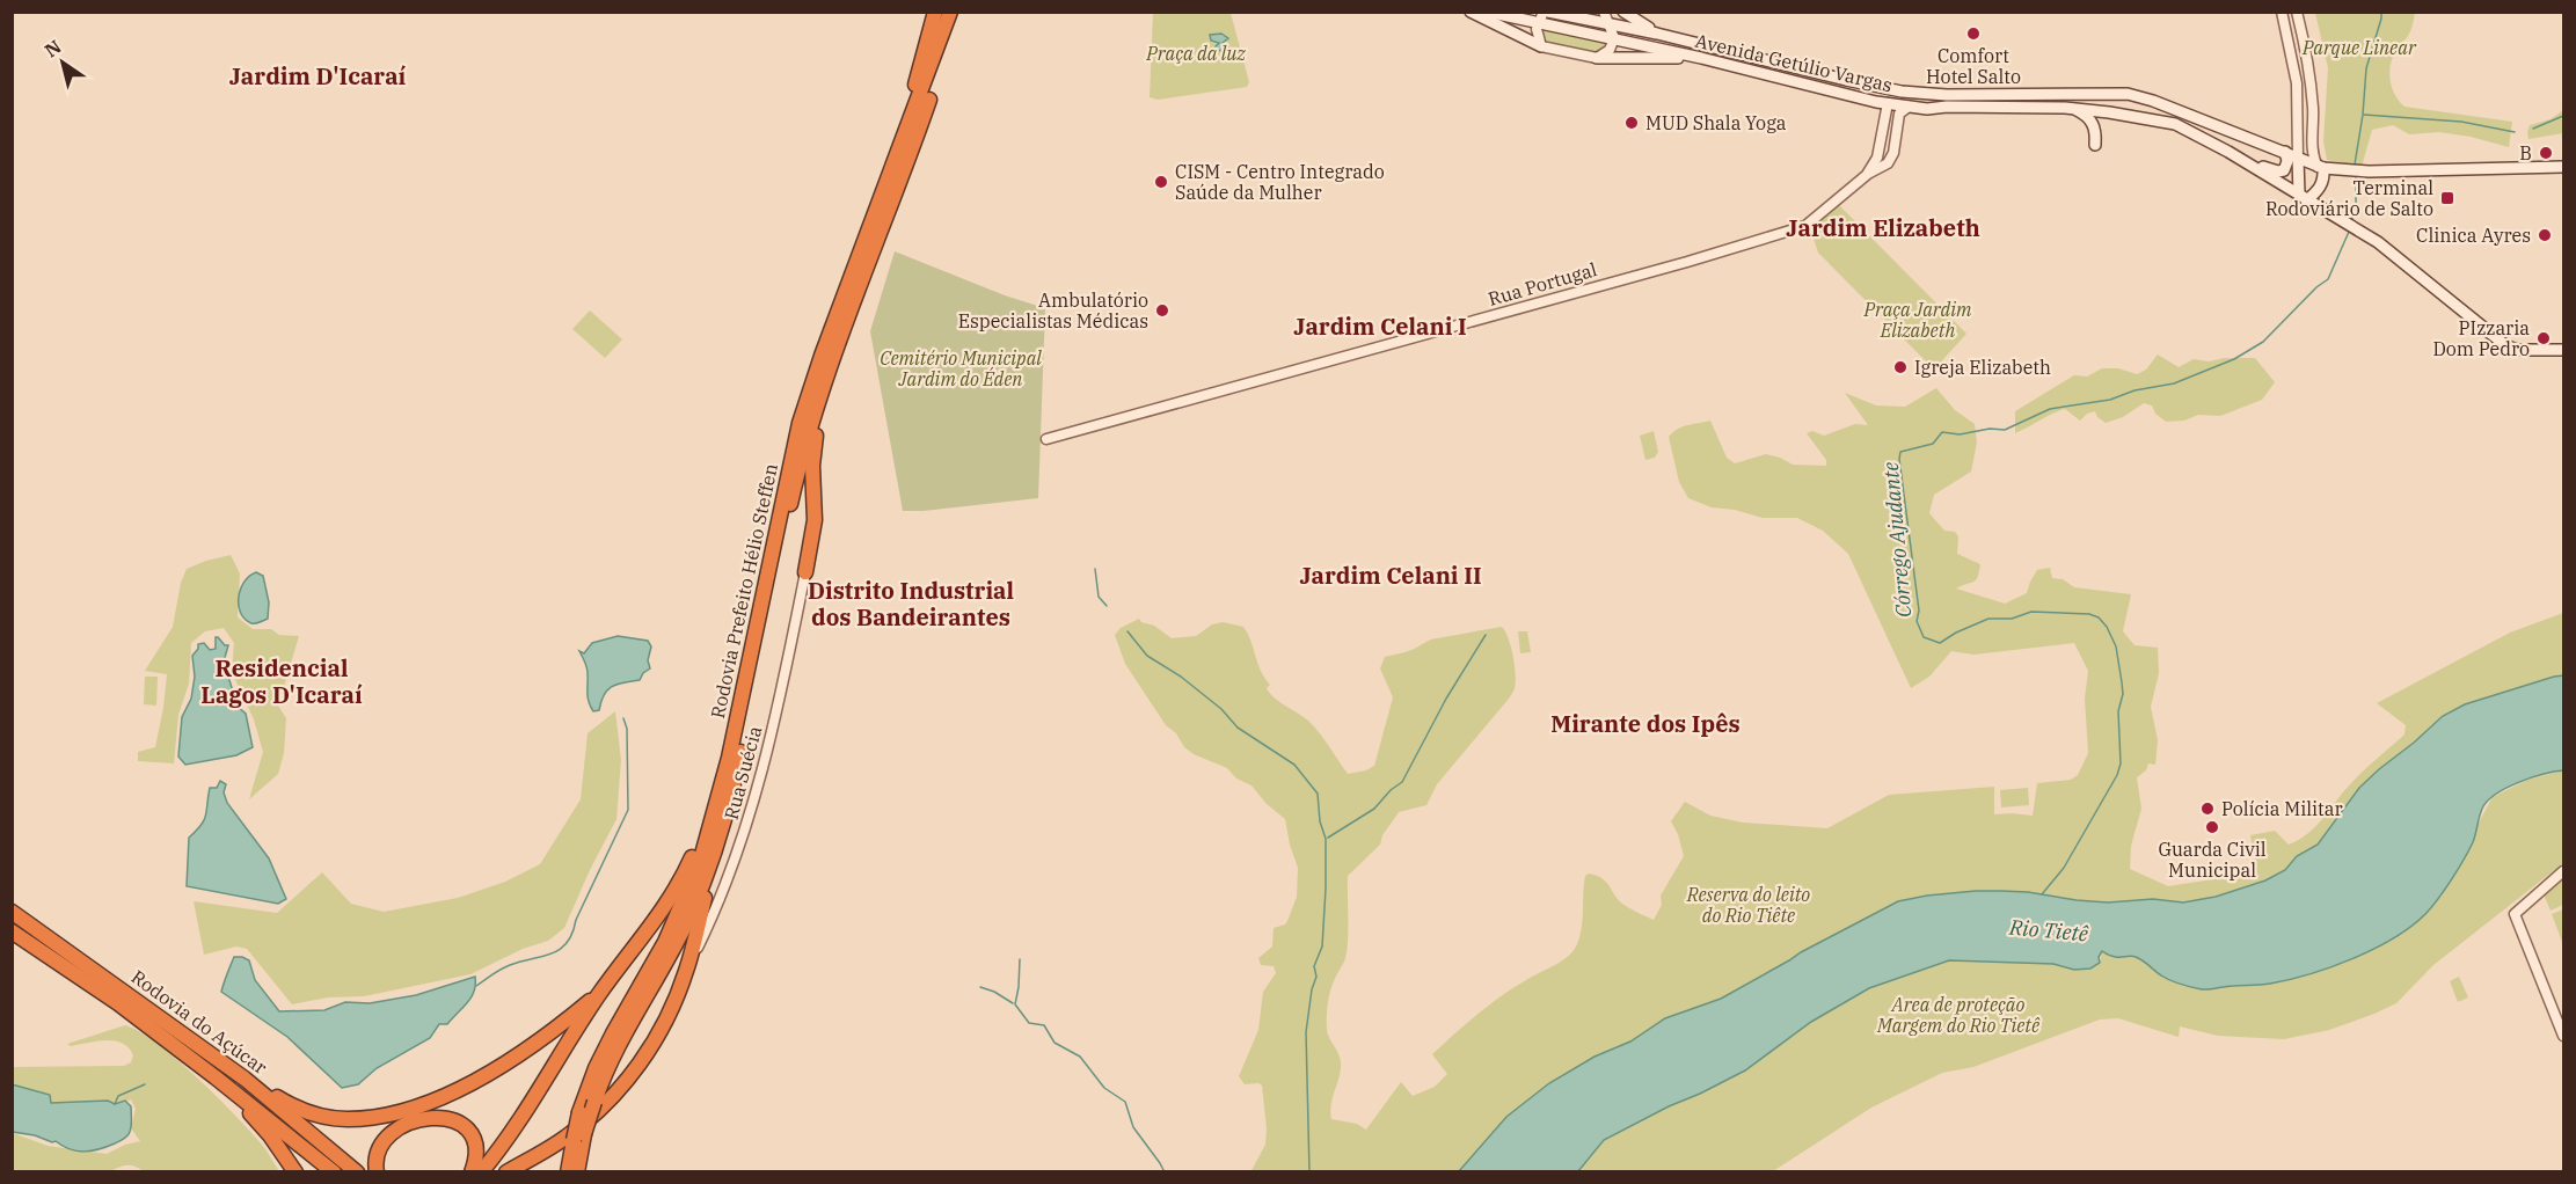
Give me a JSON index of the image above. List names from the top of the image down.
{
  "streets": {
    "highway": ["Rodovia Prefeito Hélio Steffen", "Rodovia do Açúcar"],
    "main road": ["Avenida Getúlio Vargas"],
    "street": ["Rua Portugal", "Rua Suécia"]
  },
  "crossings": [
    ["Avenida Getúlio Vargas", "Rua Portugal"]
  ],
  "districts": [
    "Jardim D'Icaraí",
    "Jardim Elizabeth",
    "Jardim Celani I",
    "Jardim Celani II",
    "Distrito Industrial dos Bandeirantes",
    "Residencial Lagos D'Icaraí",
    "Mirante dos Ipês"
  ],
  "water": ["Córrego Ajudante", "Rio Tietê"],
  "parks": [
    "Parque Linear",
    "Praça da luz",
    "Praça Jardim Elizabeth",
    "Cemitério Municipal Jardim do Éden",
    "Reserva do leito do Rio Tiête",
    "Area de proteção Margem do Rio Tietê"
  ],
  "places": {
    "other": [
      "Comfort Hotel Salto",
      "MUD Shala Yoga",
      "B",
      "CISM - Centro Integrado Saúde da Mulher",
      "Clinica Ayres",
      "Ambulatório Especialistas Médicas",
      "PIzzaria Dom Pedro",
      "Igreja Elizabeth",
      "Polícia Militar",
      "Guarda Civil Municipal"
    ],
    "transit": ["Terminal Rodoviário de Salto"]
  },
  "north": "top left"
}
